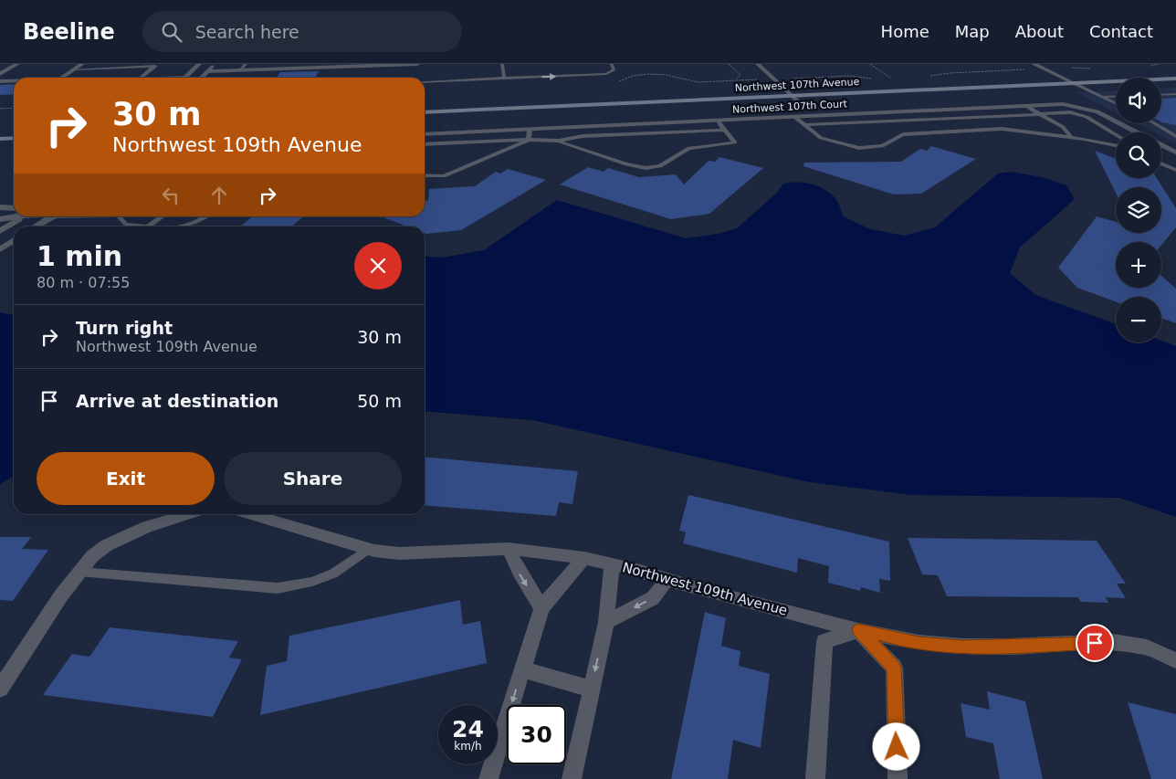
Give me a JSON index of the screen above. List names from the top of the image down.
{
  "streets": {
    "main road": ["Northwest 107th Avenue"],
    "street": ["Northwest 107th Court", "Northwest 109th Avenue"]
  },
  "page": {
    "header": "Beeline",
    "search": "Search here",
    "nav": [
      "Home",
      "Map",
      "About",
      "Contact"
    ],
    "map_buttons": ["+", "−"],
    "turn": ["30 m", "Northwest 109th Avenue"],
    "heading": ["1 min", "80 m · 07:55"],
    "list": [
      {
        "name": "Turn right",
        "note": "Northwest 109th Avenue",
        "value": "30 m"
      },
      {
        "name": "Arrive at destination",
        "value": "50 m"
      }
    ],
    "buttons": ["Exit", "Share"],
    "speed": "24 km/h",
    "limit": "30"
  }
}
